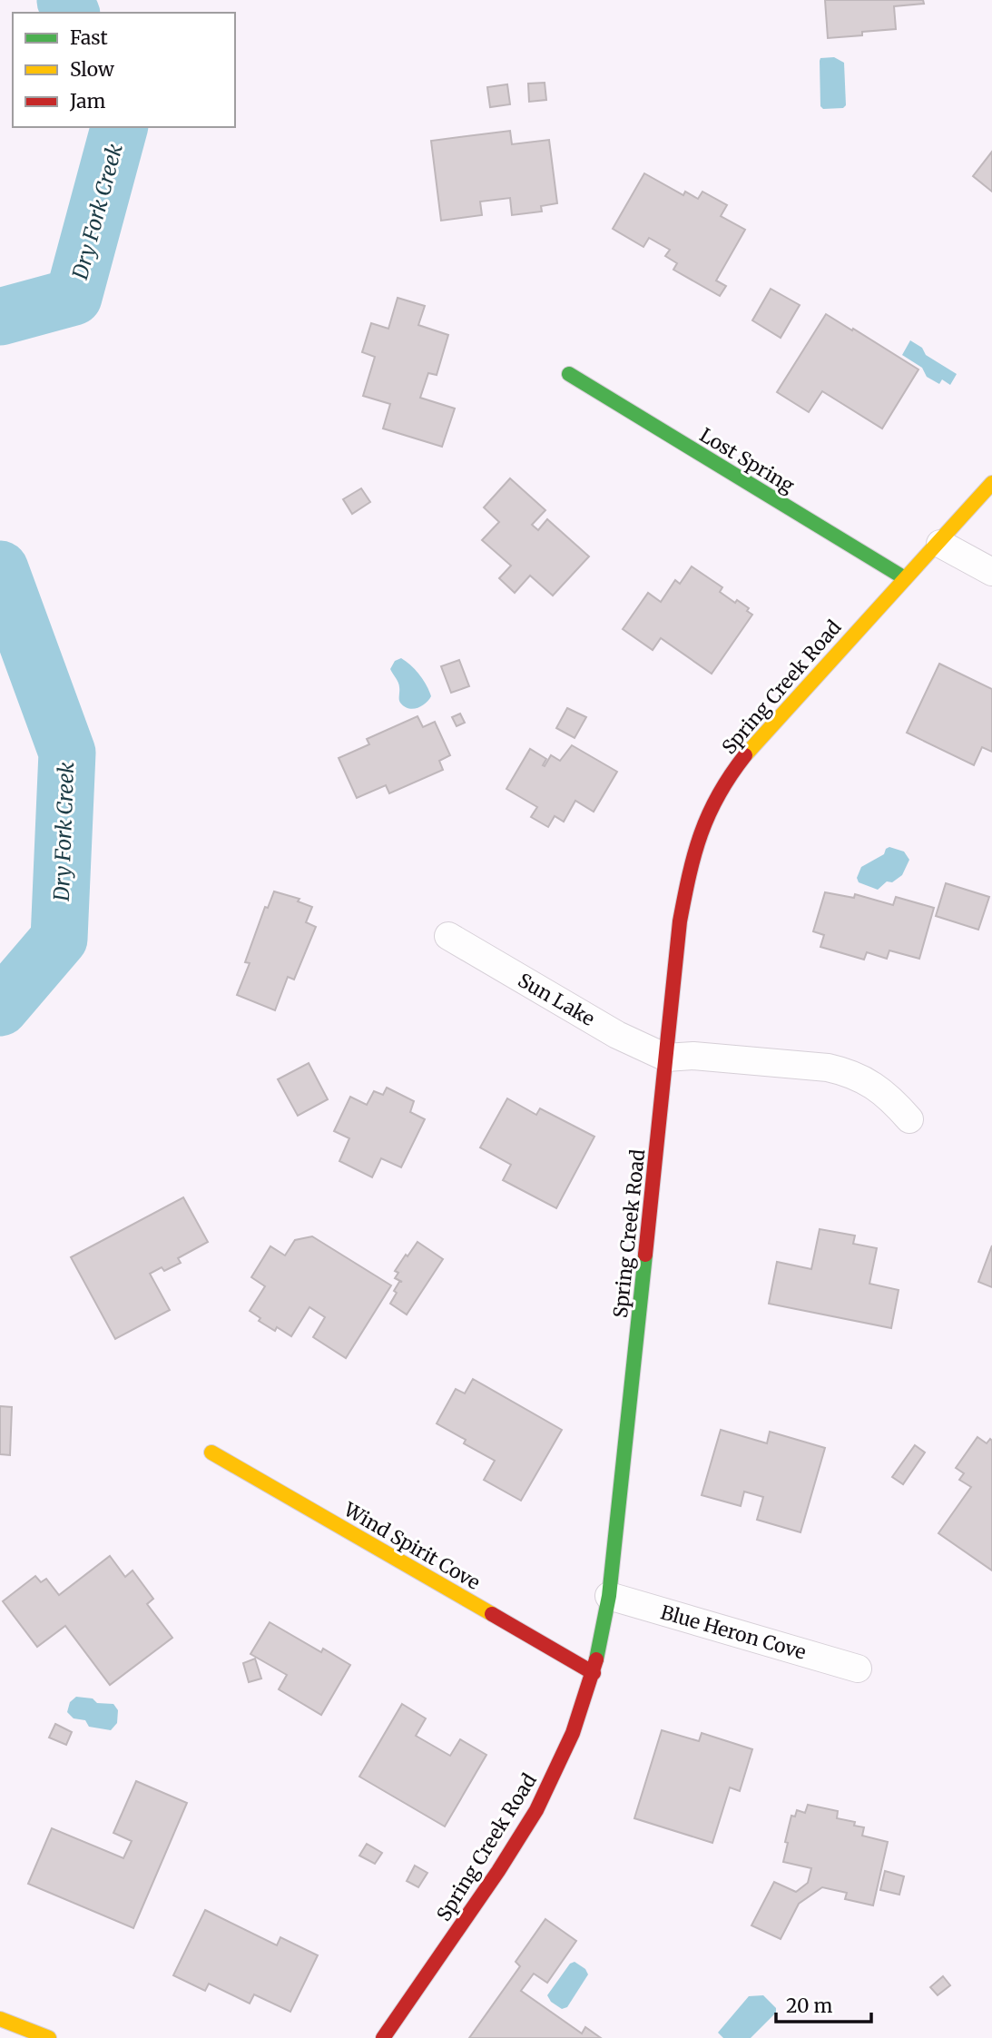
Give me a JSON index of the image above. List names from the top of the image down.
{
  "streets": {
    "street": [
      "Lost Spring",
      "Spring Creek Road",
      "Sun Lake",
      "Wind Spirit Cove",
      "Blue Heron Cove"
    ]
  },
  "crossings": [
    ["Lost Spring", "Spring Creek Road"],
    ["Spring Creek Road", "Sun Lake"],
    ["Spring Creek Road", "Wind Spirit Cove"],
    ["Spring Creek Road", "Blue Heron Cove"]
  ],
  "water": ["Dry Fork Creek"],
  "legend": ["Fast", "Slow", "Jam"],
  "scale_bar": "20 m"
}
